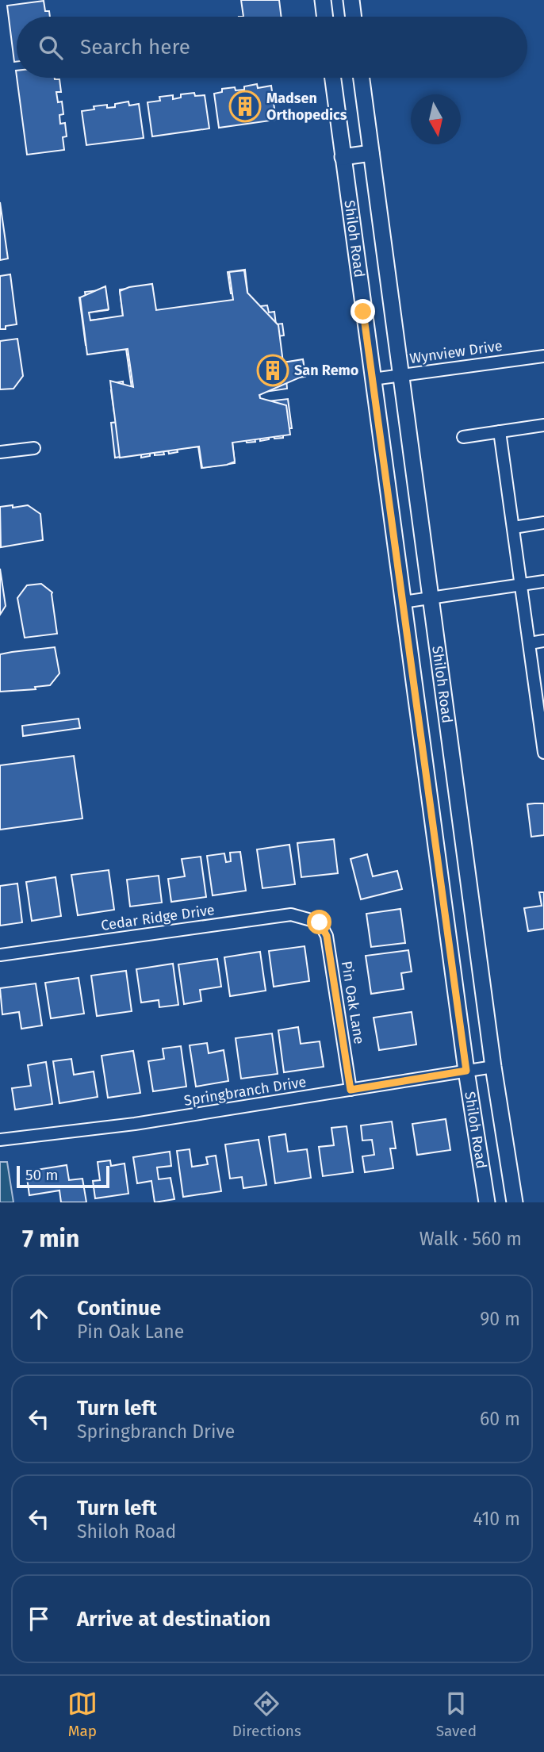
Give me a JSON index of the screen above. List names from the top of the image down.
{
  "streets": {
    "main road": ["Shiloh Road"],
    "street": [
      "Wynview Drive",
      "Cedar Ridge Drive",
      "Pin Oak Lane",
      "Springbranch Drive"
    ]
  },
  "crossings": [
    ["Shiloh Road", "Wynview Drive"],
    ["Shiloh Road", "Springbranch Drive"],
    ["Cedar Ridge Drive", "Pin Oak Lane"],
    ["Pin Oak Lane", "Springbranch Drive"]
  ],
  "places": {
    "building": ["Madsen Orthopedics", "San Remo"]
  },
  "scale_bar": "50 m",
  "north": "bottom",
  "page": {
    "search": "Search here",
    "scale": "50 m",
    "heading": ["7 min", "Walk · 560 m"],
    "list": [
      ["Continue", "Pin Oak Lane", "90 m"],
      ["Turn left", "Springbranch Drive", "60 m"],
      ["Turn left", "Shiloh Road", "410 m"],
      "Arrive at destination"
    ],
    "nav": ["Map", "Directions", "Saved"]
  }
}
